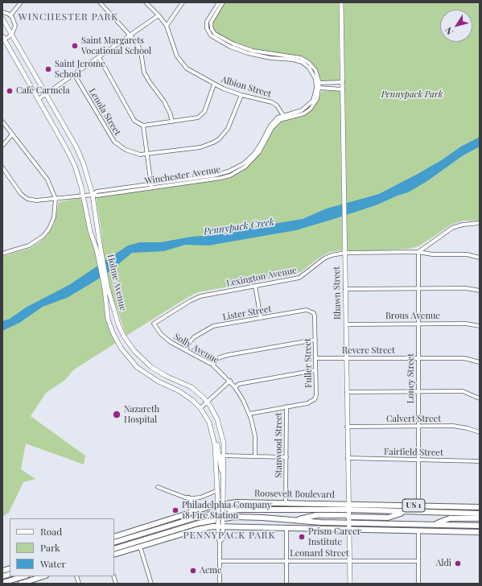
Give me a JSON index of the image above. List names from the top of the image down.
{
  "streets": {
    "highway": ["Roosevelt Boulevard", "US 1"],
    "main road": ["Holme Avenue", "Rhawn Street"],
    "street": [
      "Albion Street",
      "Lenola Street",
      "Winchester Avenue",
      "Lexington Avenue",
      "Lister Street",
      "Brous Avenue",
      "Solly Avenue",
      "Revere Street",
      "Fuller Street",
      "Loney Street",
      "Calvert Street",
      "Stanwood Street",
      "Fairfield Street",
      "Leonard Street"
    ]
  },
  "crossings": [
    ["Albion Street", "Lenola Street"],
    ["Albion Street", "Winchester Avenue"],
    ["Winchester Avenue", "Holme Avenue"],
    ["Lexington Avenue", "Rhawn Street"],
    ["Lexington Avenue", "Solly Avenue"],
    ["Lexington Avenue", "Loney Street"],
    ["Holme Avenue", "Roosevelt Boulevard"],
    ["Rhawn Street", "Brous Avenue"],
    ["Rhawn Street", "Revere Street"],
    ["Rhawn Street", "Calvert Street"],
    ["Rhawn Street", "Fairfield Street"],
    ["Rhawn Street", "Roosevelt Boulevard"],
    ["Rhawn Street", "US 1"],
    ["Rhawn Street", "Leonard Street"],
    ["Lister Street", "Solly Avenue"],
    ["Lister Street", "Fuller Street"],
    ["Brous Avenue", "Loney Street"],
    ["Revere Street", "Fuller Street"],
    ["Revere Street", "Loney Street"],
    ["Fuller Street", "Stanwood Street"],
    ["Loney Street", "Calvert Street"],
    ["Loney Street", "Fairfield Street"],
    ["Loney Street", "Roosevelt Boulevard"],
    ["Stanwood Street", "Roosevelt Boulevard"]
  ],
  "districts": ["WINCHESTER PARK", "PENNYPACK PARK"],
  "water": ["Pennypack Creek"],
  "parks": ["Pennypack Park"],
  "places": [
    "Saint Margarets Vocational School",
    "Saint Jerome School",
    "Café Carmela",
    "Nazareth Hospital",
    "Philadelphia Company 18 Fire Station",
    "Prism Career Institute",
    "Aldi",
    "Acme"
  ],
  "legend": ["Road", "Park", "Water"],
  "north": "bottom left"
}
